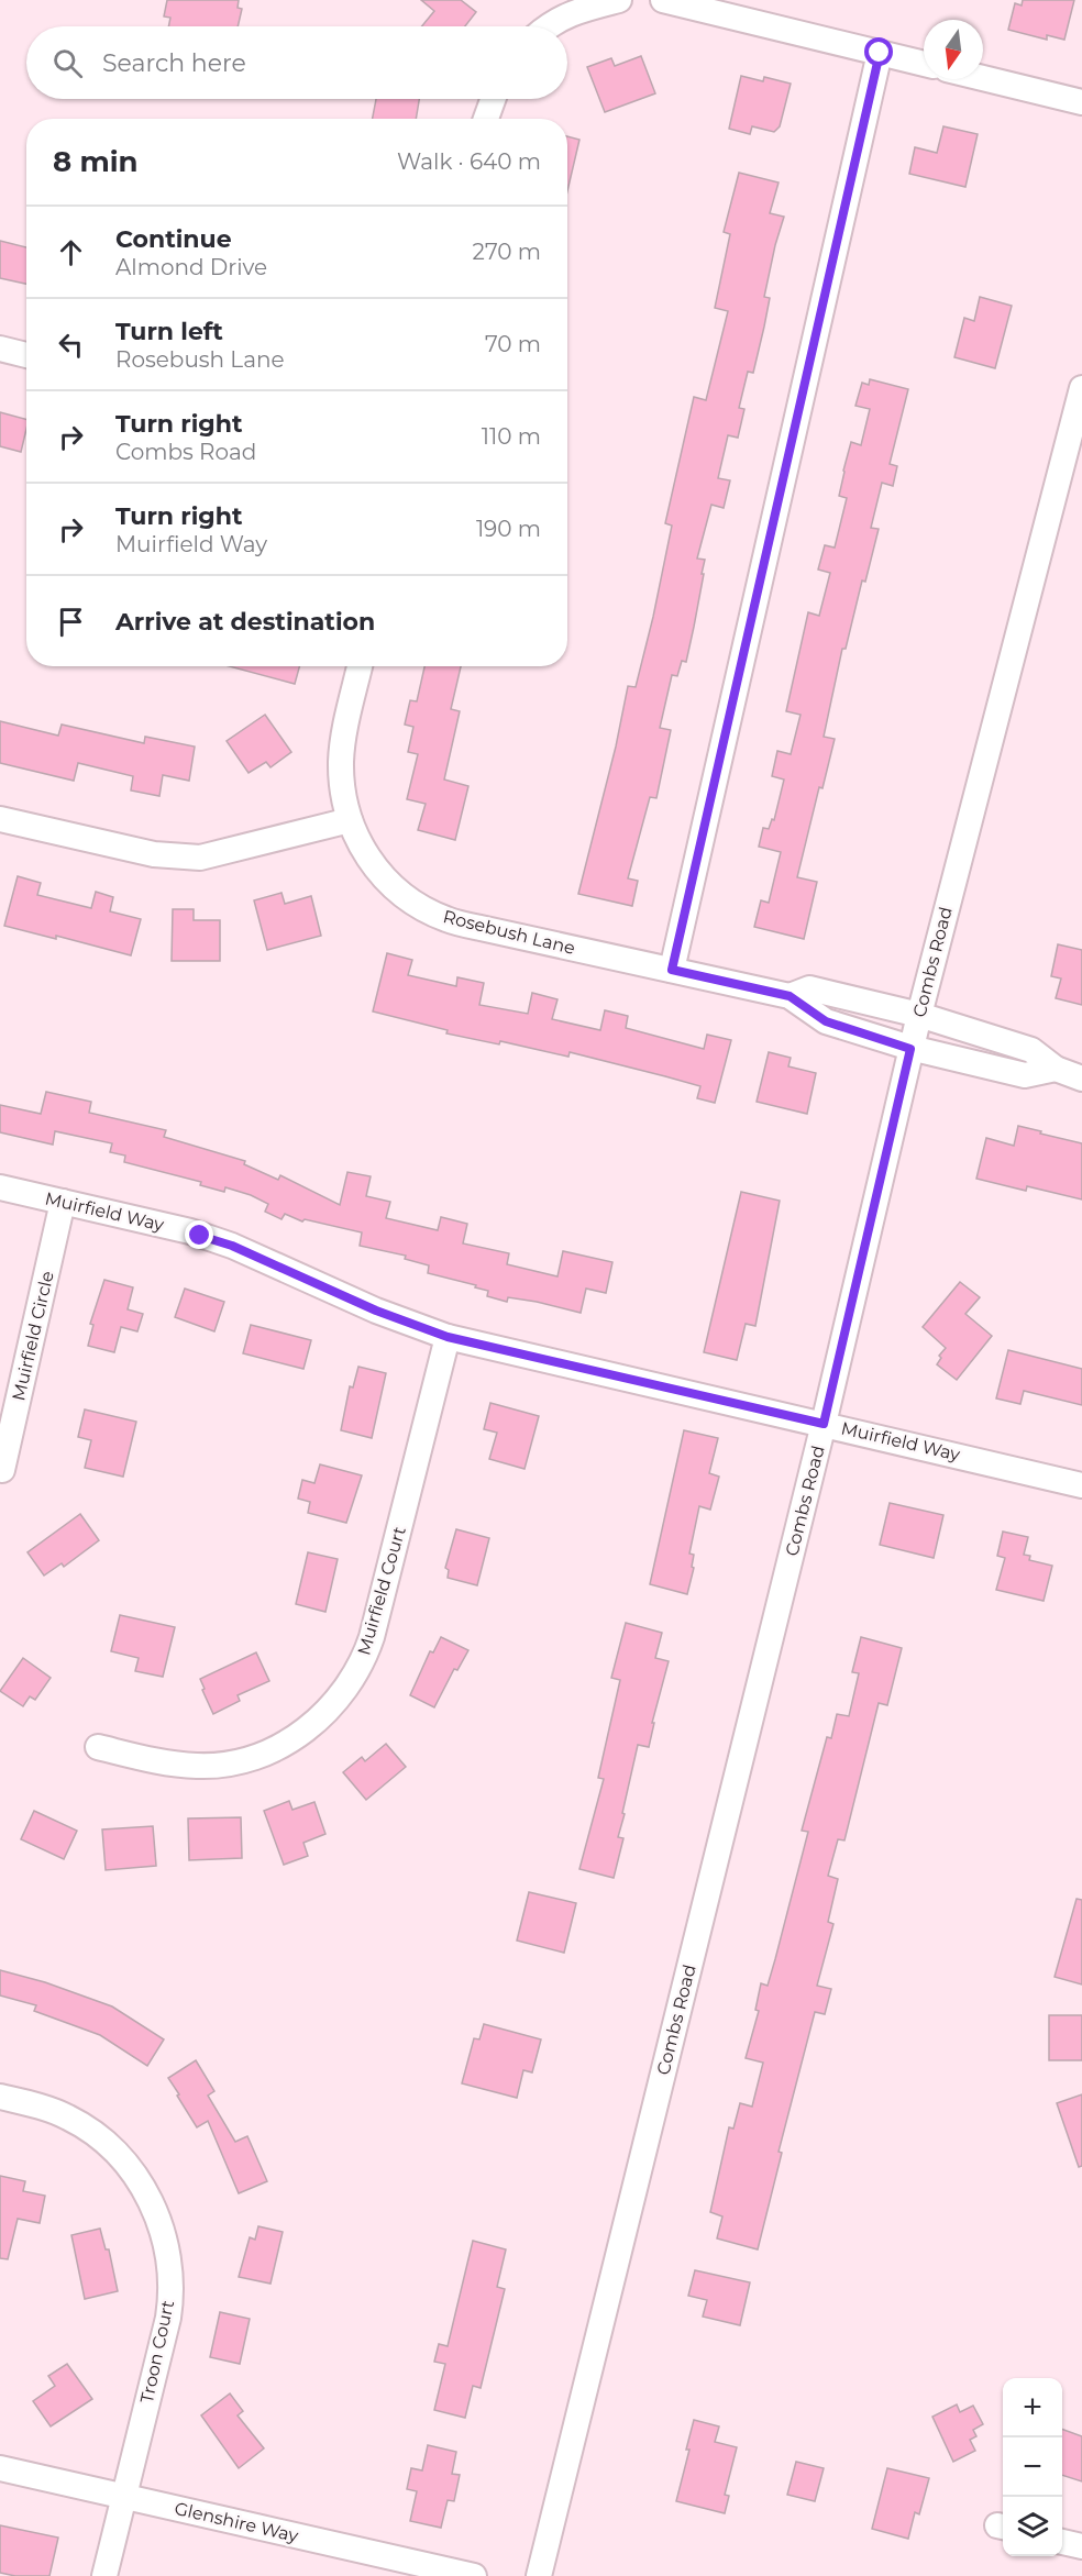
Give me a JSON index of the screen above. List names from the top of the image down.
{
  "streets": {
    "street": [
      "Rosebush Lane",
      "Combs Road",
      "Muirfield Way",
      "Muirfield Circle",
      "Muirfield Court",
      "Troon Court",
      "Glenshire Way"
    ]
  },
  "crossings": [
    ["Rosebush Lane", "Combs Road"],
    ["Combs Road", "Muirfield Way"],
    ["Muirfield Way", "Muirfield Circle"],
    ["Muirfield Way", "Muirfield Court"],
    ["Troon Court", "Glenshire Way"]
  ],
  "north": "bottom",
  "page": {
    "search": "Search here",
    "heading": ["8 min", "Walk · 640 m"],
    "list": [
      ["Continue", "Almond Drive", "270 m"],
      ["Turn left", "Rosebush Lane", "70 m"],
      ["Turn right", "Combs Road", "110 m"],
      ["Turn right", "Muirfield Way", "190 m"],
      "Arrive at destination"
    ],
    "map_buttons": ["+", "−"]
  }
}
